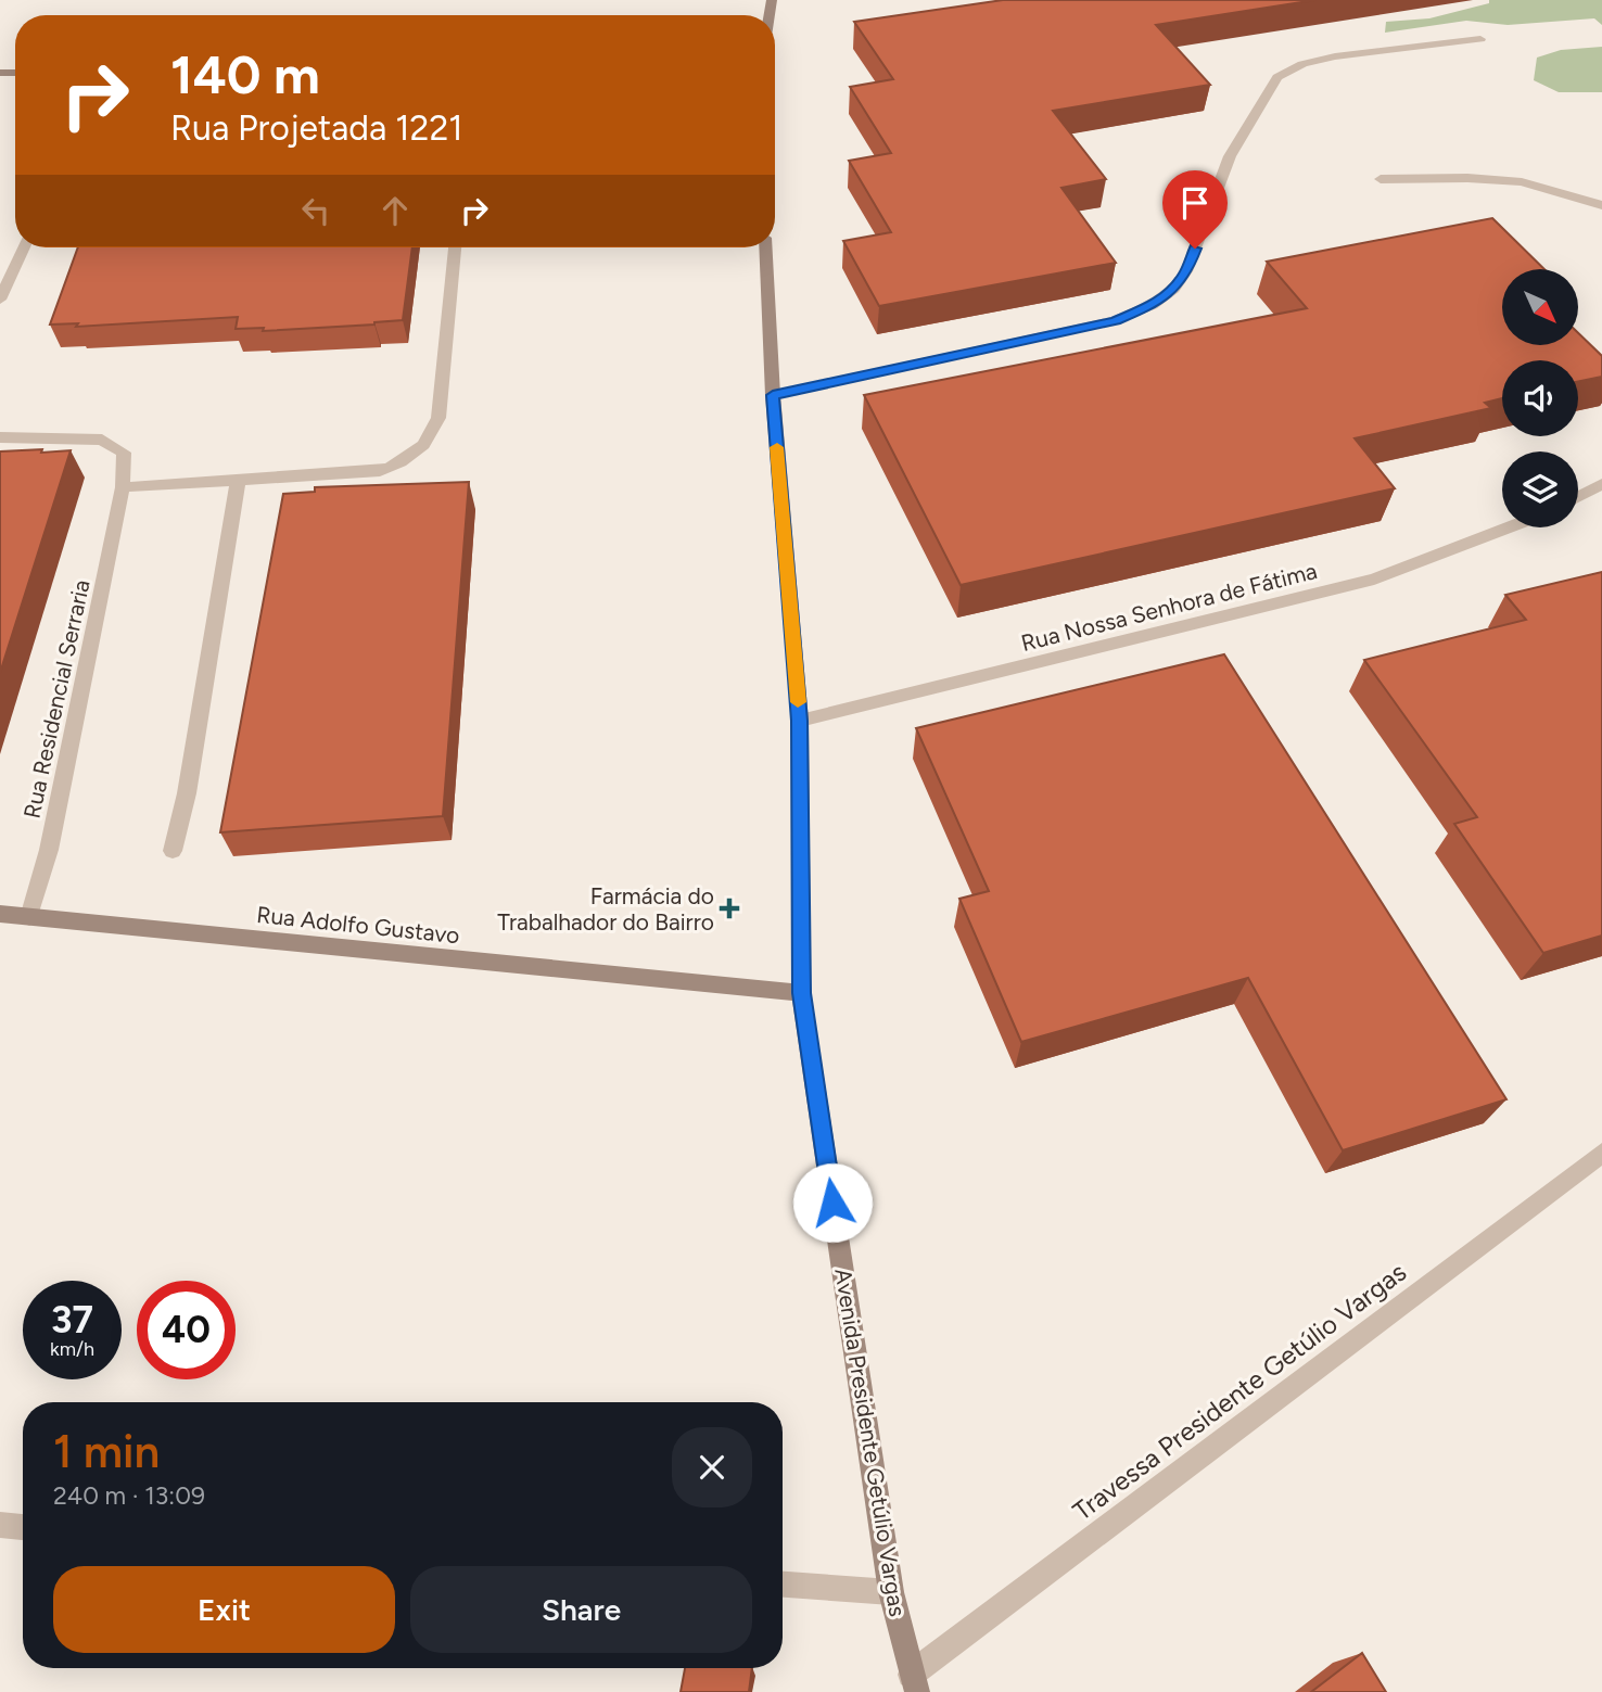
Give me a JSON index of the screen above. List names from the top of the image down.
{
  "streets": {
    "street": [
      "Rua Nossa Senhora de Fátima",
      "Rua Residencial Serraria",
      "Rua Adolfo Gustavo",
      "Travessa Presidente Getúlio Vargas",
      "Avenida Presidente Getúlio Vargas"
    ]
  },
  "crossings": [
    ["Rua Nossa Senhora de Fátima", "Avenida Presidente Getúlio Vargas"],
    ["Rua Residencial Serraria", "Rua Adolfo Gustavo"],
    ["Rua Adolfo Gustavo", "Avenida Presidente Getúlio Vargas"],
    ["Travessa Presidente Getúlio Vargas", "Avenida Presidente Getúlio Vargas"]
  ],
  "places": {
    "health": ["Farmácia do Trabalhador do Bairro"]
  },
  "north": "bottom right",
  "page": {
    "turn": ["140 m", "Rua Projetada 1221"],
    "speed": "37 km/h",
    "limit": "40",
    "heading": ["1 min", "240 m · 13:09"],
    "buttons": ["Exit", "Share"]
  }
}
